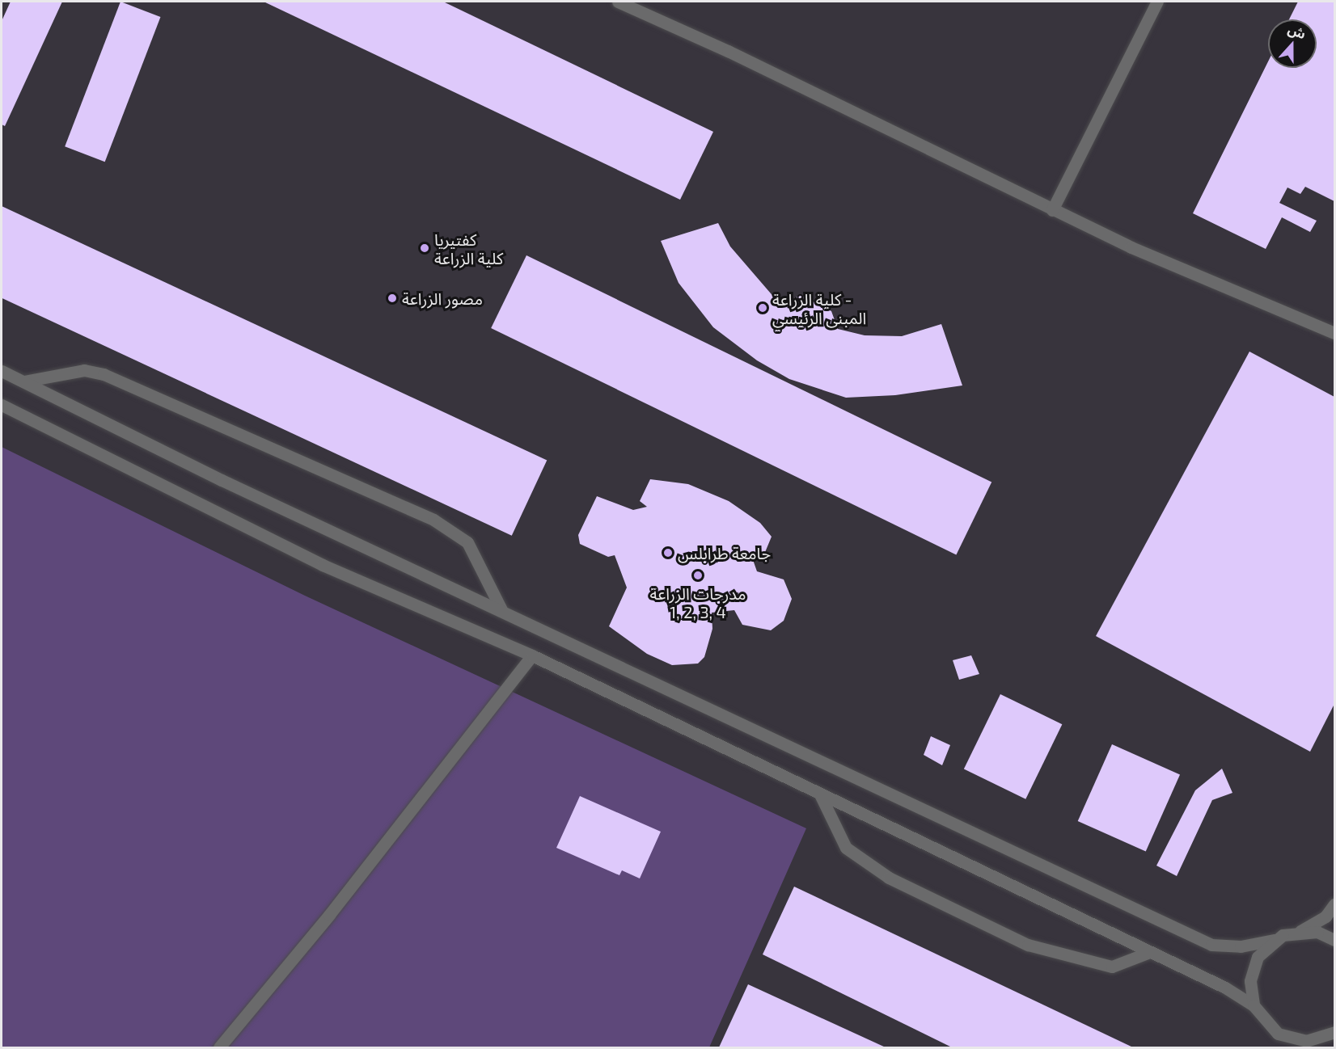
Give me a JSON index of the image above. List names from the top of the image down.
{
  "places": [
    "كفتيريا كلية الزراعة",
    "مصور الزراعة",
    "كلية الزراعة - المبنى الرئيسي",
    "جامعة طرابلس",
    "مدرجات الزراعة 1, 2, 3, 4"
  ],
  "north": "top"
}
